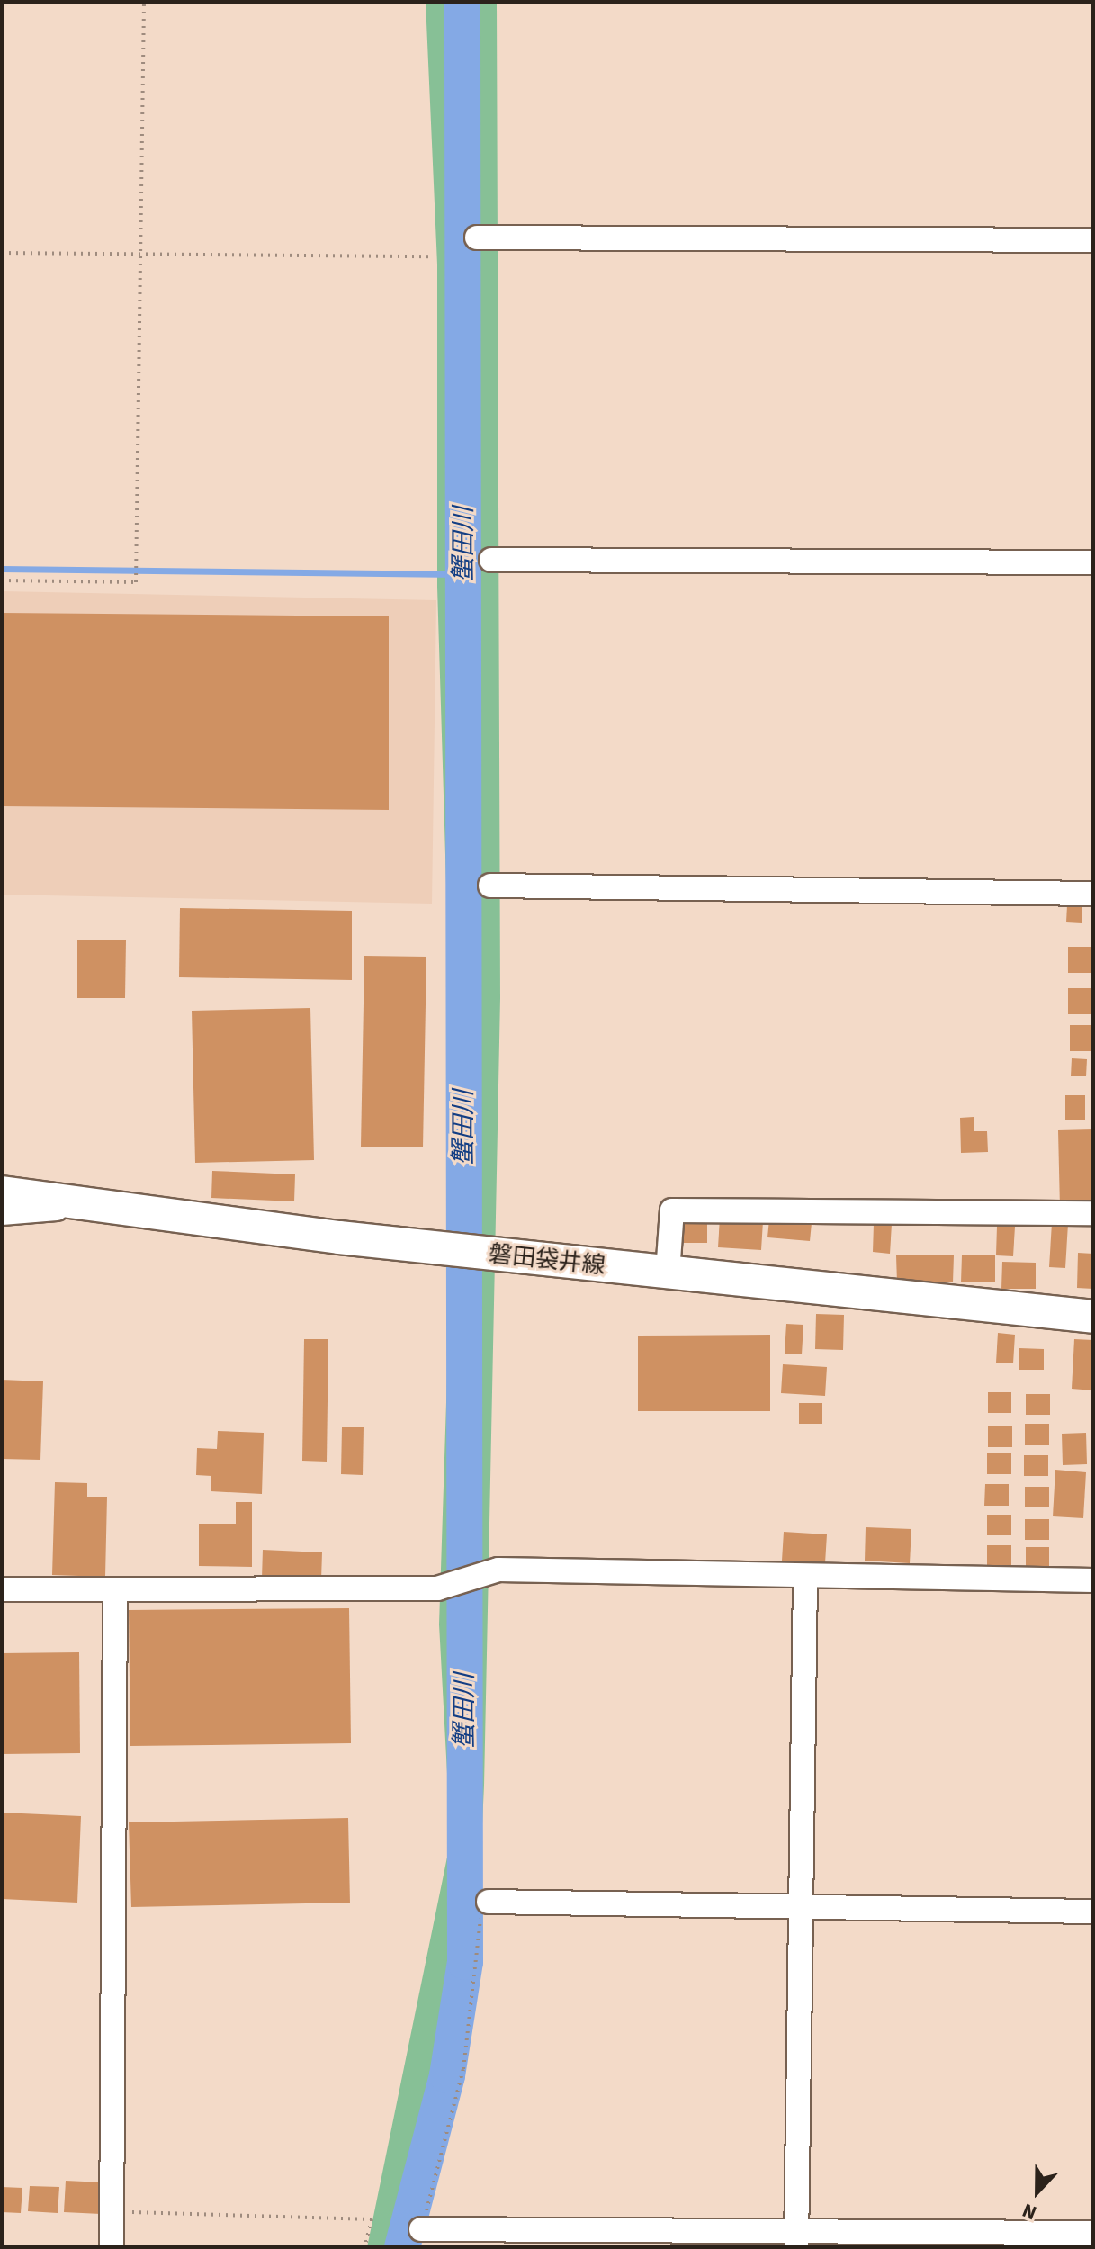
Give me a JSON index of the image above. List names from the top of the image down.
{
  "streets": {
    "main road": ["磐田袋井線"]
  },
  "water": ["蟹田川"],
  "north": "bottom"
}
